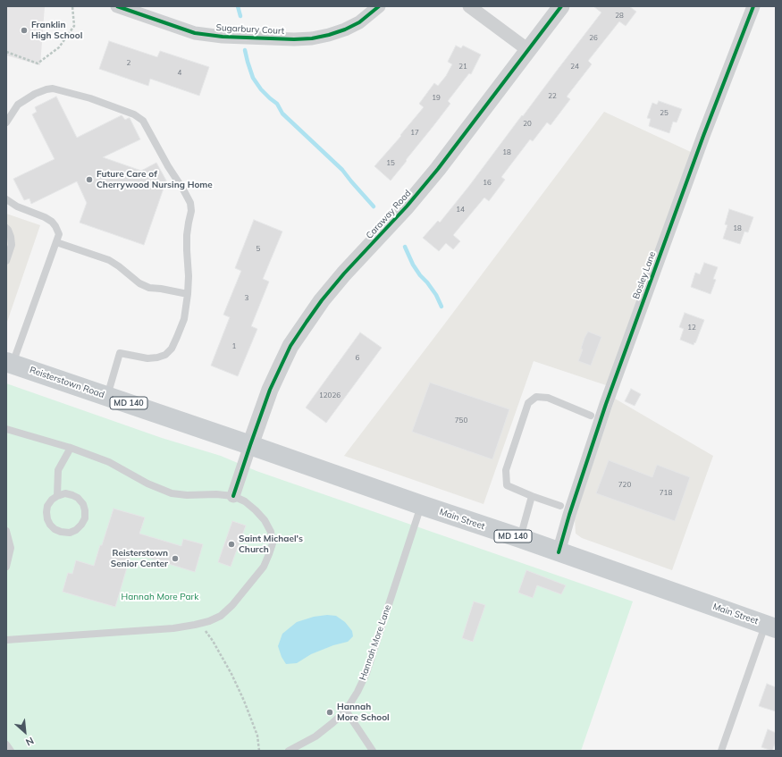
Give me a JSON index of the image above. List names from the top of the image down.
{
  "streets": {
    "main road": ["Reisterstown Road", "MD 140", "Main Street"],
    "street": ["Sugarbury Court", "Caraway Road", "Bosley Lane"],
    "lane": ["Hannah More Lane"]
  },
  "crossings": [
    ["Caraway Road", "Reisterstown Road"],
    ["Caraway Road", "Main Street"],
    ["Bosley Lane", "Main Street"],
    ["Reisterstown Road", "Main Street"],
    ["Main Street", "Hannah More Lane"]
  ],
  "parks": ["Hannah More Park"],
  "places": [
    "Franklin High School",
    "Future Care of Cherrywood Nursing Home",
    "Saint Michael's Church",
    "Reisterstown Senior Center",
    "Hannah More School"
  ],
  "house_numbers": [
    "28",
    "26",
    "2",
    "21",
    "24",
    "4",
    "22",
    "19",
    "25",
    "20",
    "17",
    "18",
    "15",
    "16",
    "14",
    "18",
    "5",
    "3",
    "12",
    "1",
    "6",
    "12026",
    "750",
    "720",
    "718"
  ],
  "north": "bottom right"
}
